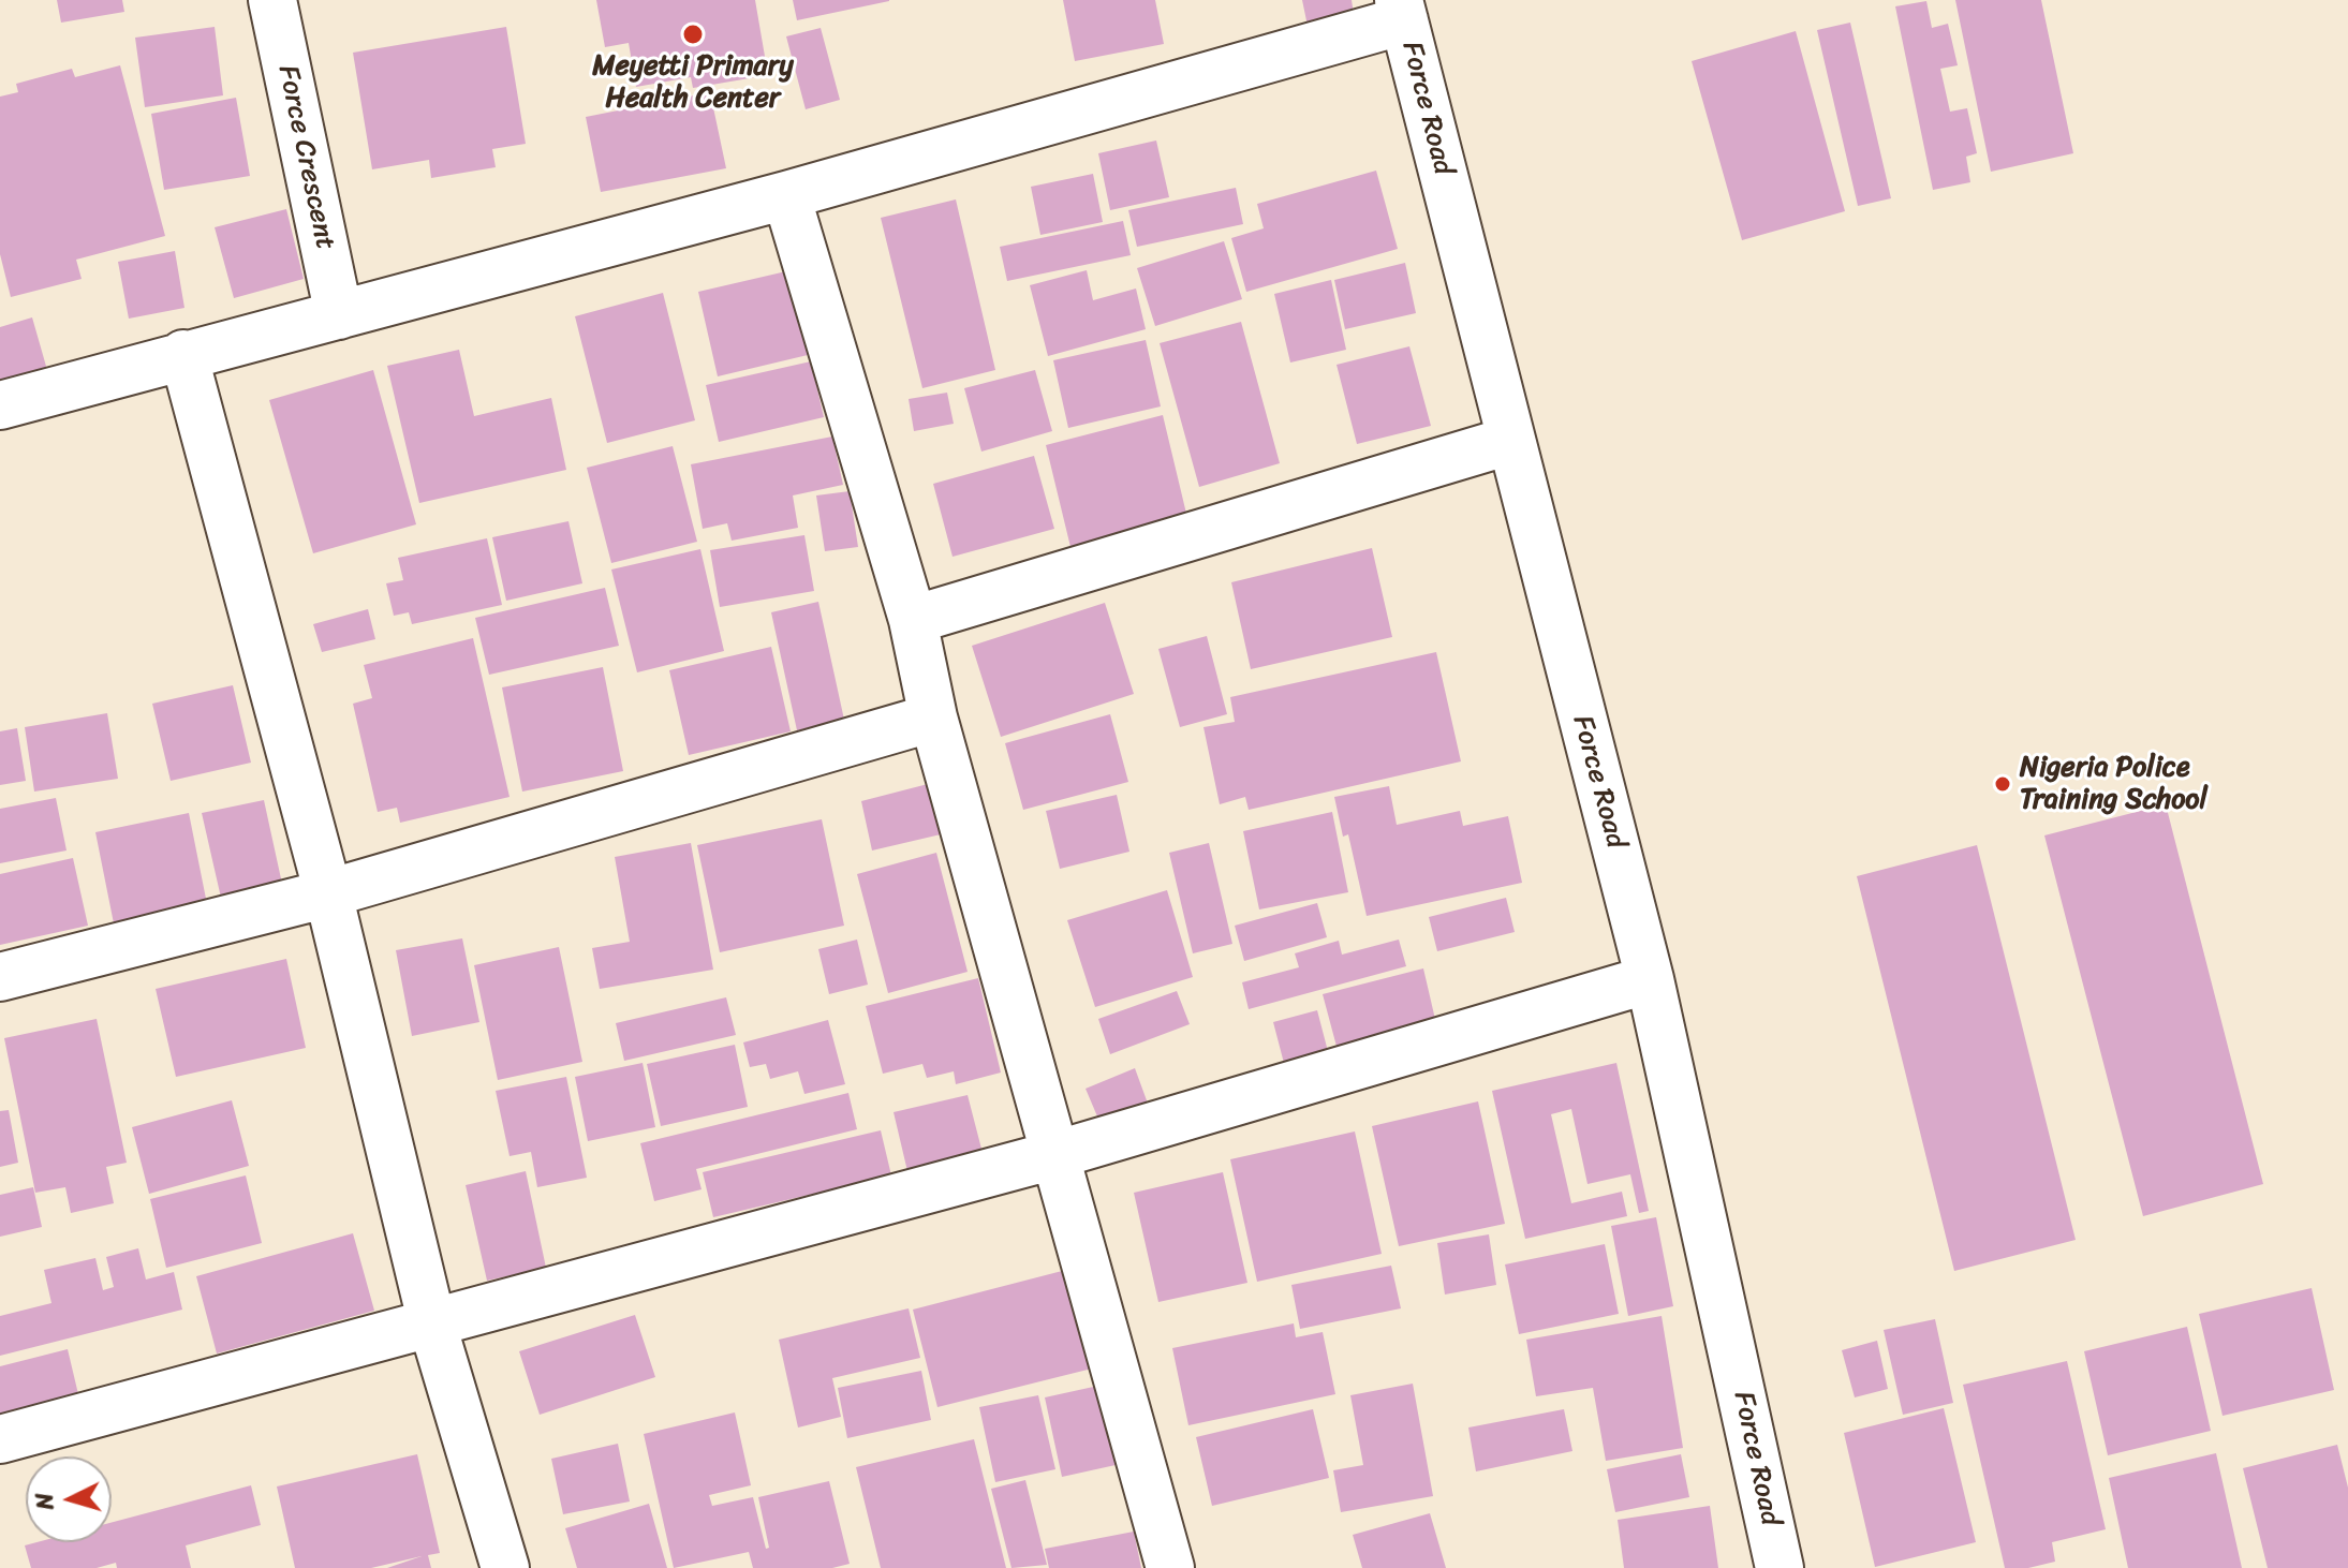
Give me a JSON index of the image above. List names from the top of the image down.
{
  "streets": {
    "street": ["Force Road", "Force Crescent"]
  },
  "places": ["Meyetti Primary Health Center", "Nigeria Police Training School"],
  "north": "left"
}
